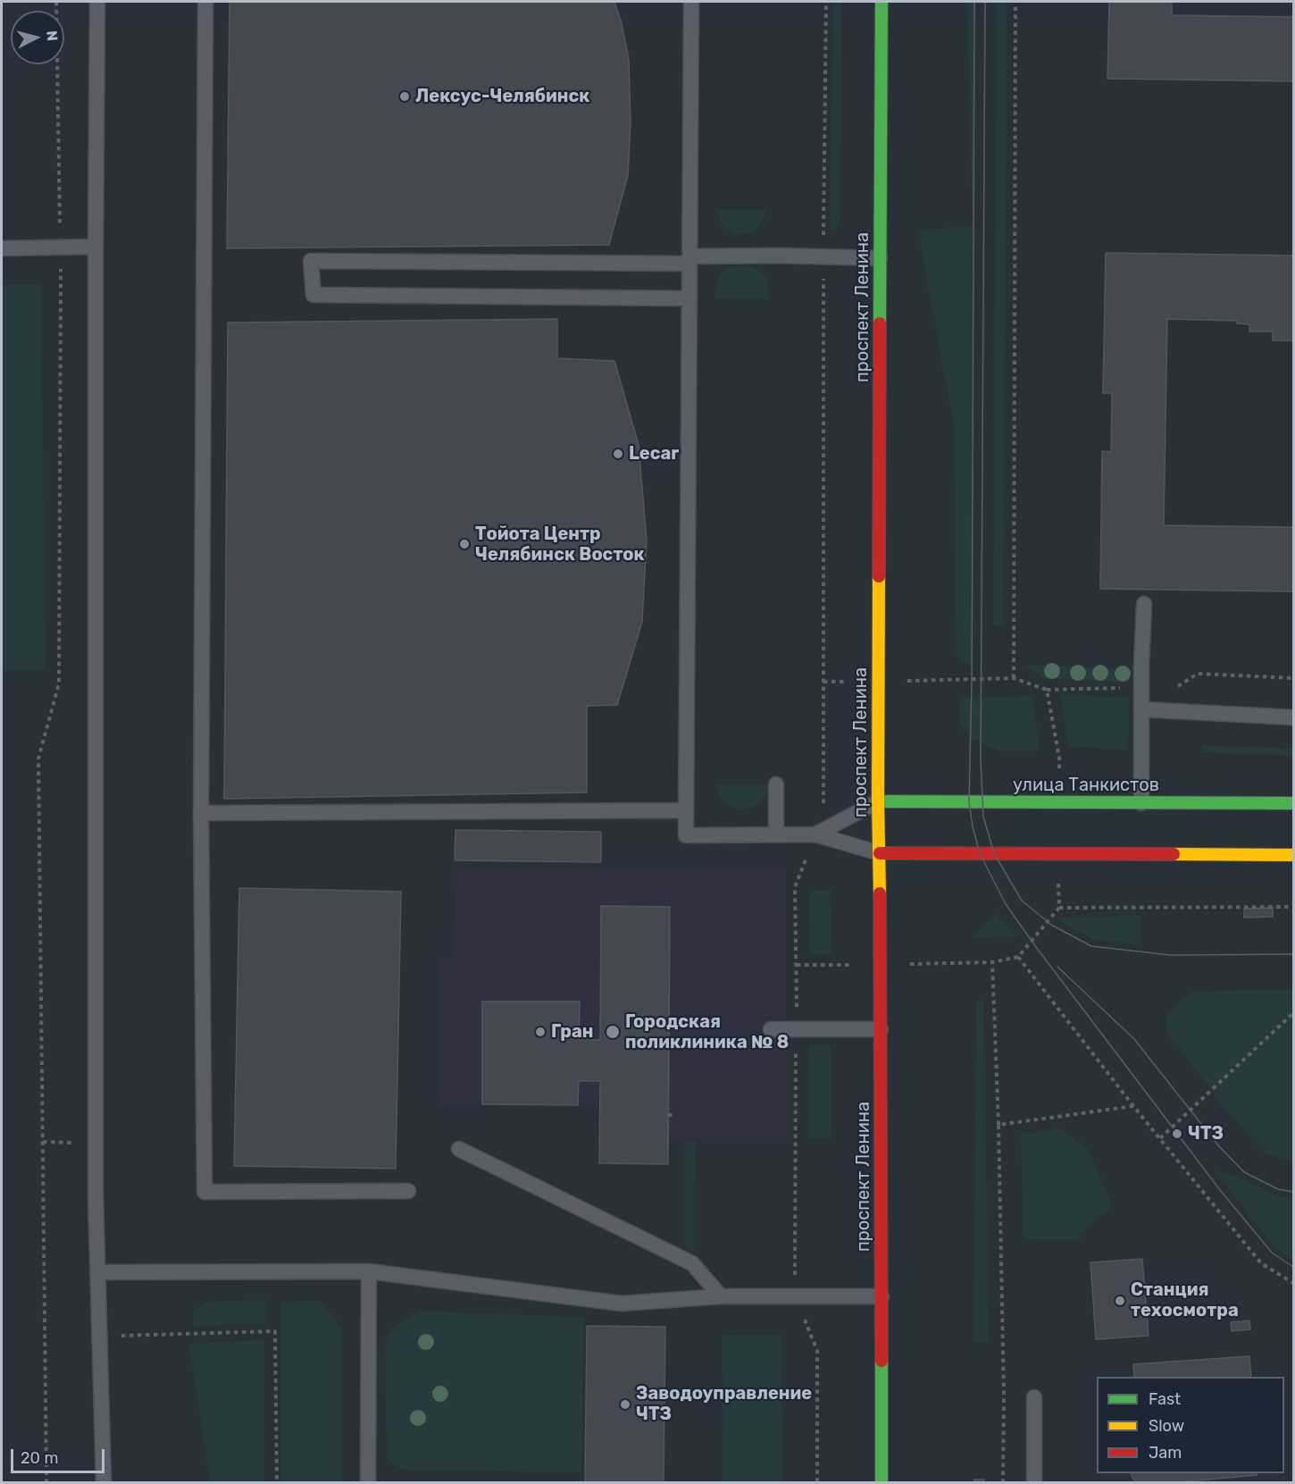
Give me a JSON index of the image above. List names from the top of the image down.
{
  "streets": {
    "main road": ["проспект Ленина", "улица Танкистов"]
  },
  "crossings": [
    ["проспект Ленина", "улица Танкистов"]
  ],
  "places": [
    "Лексус-Челябинск",
    "Lecar",
    "Тойота Центр Челябинск Восток",
    "Гран",
    "Городская поликлиника № 8",
    "ЧТЗ",
    "Станция техосмотра",
    "Заводоуправление ЧТЗ"
  ],
  "legend": ["Fast", "Slow", "Jam"],
  "scale_bar": "20 m",
  "north": "right"
}
